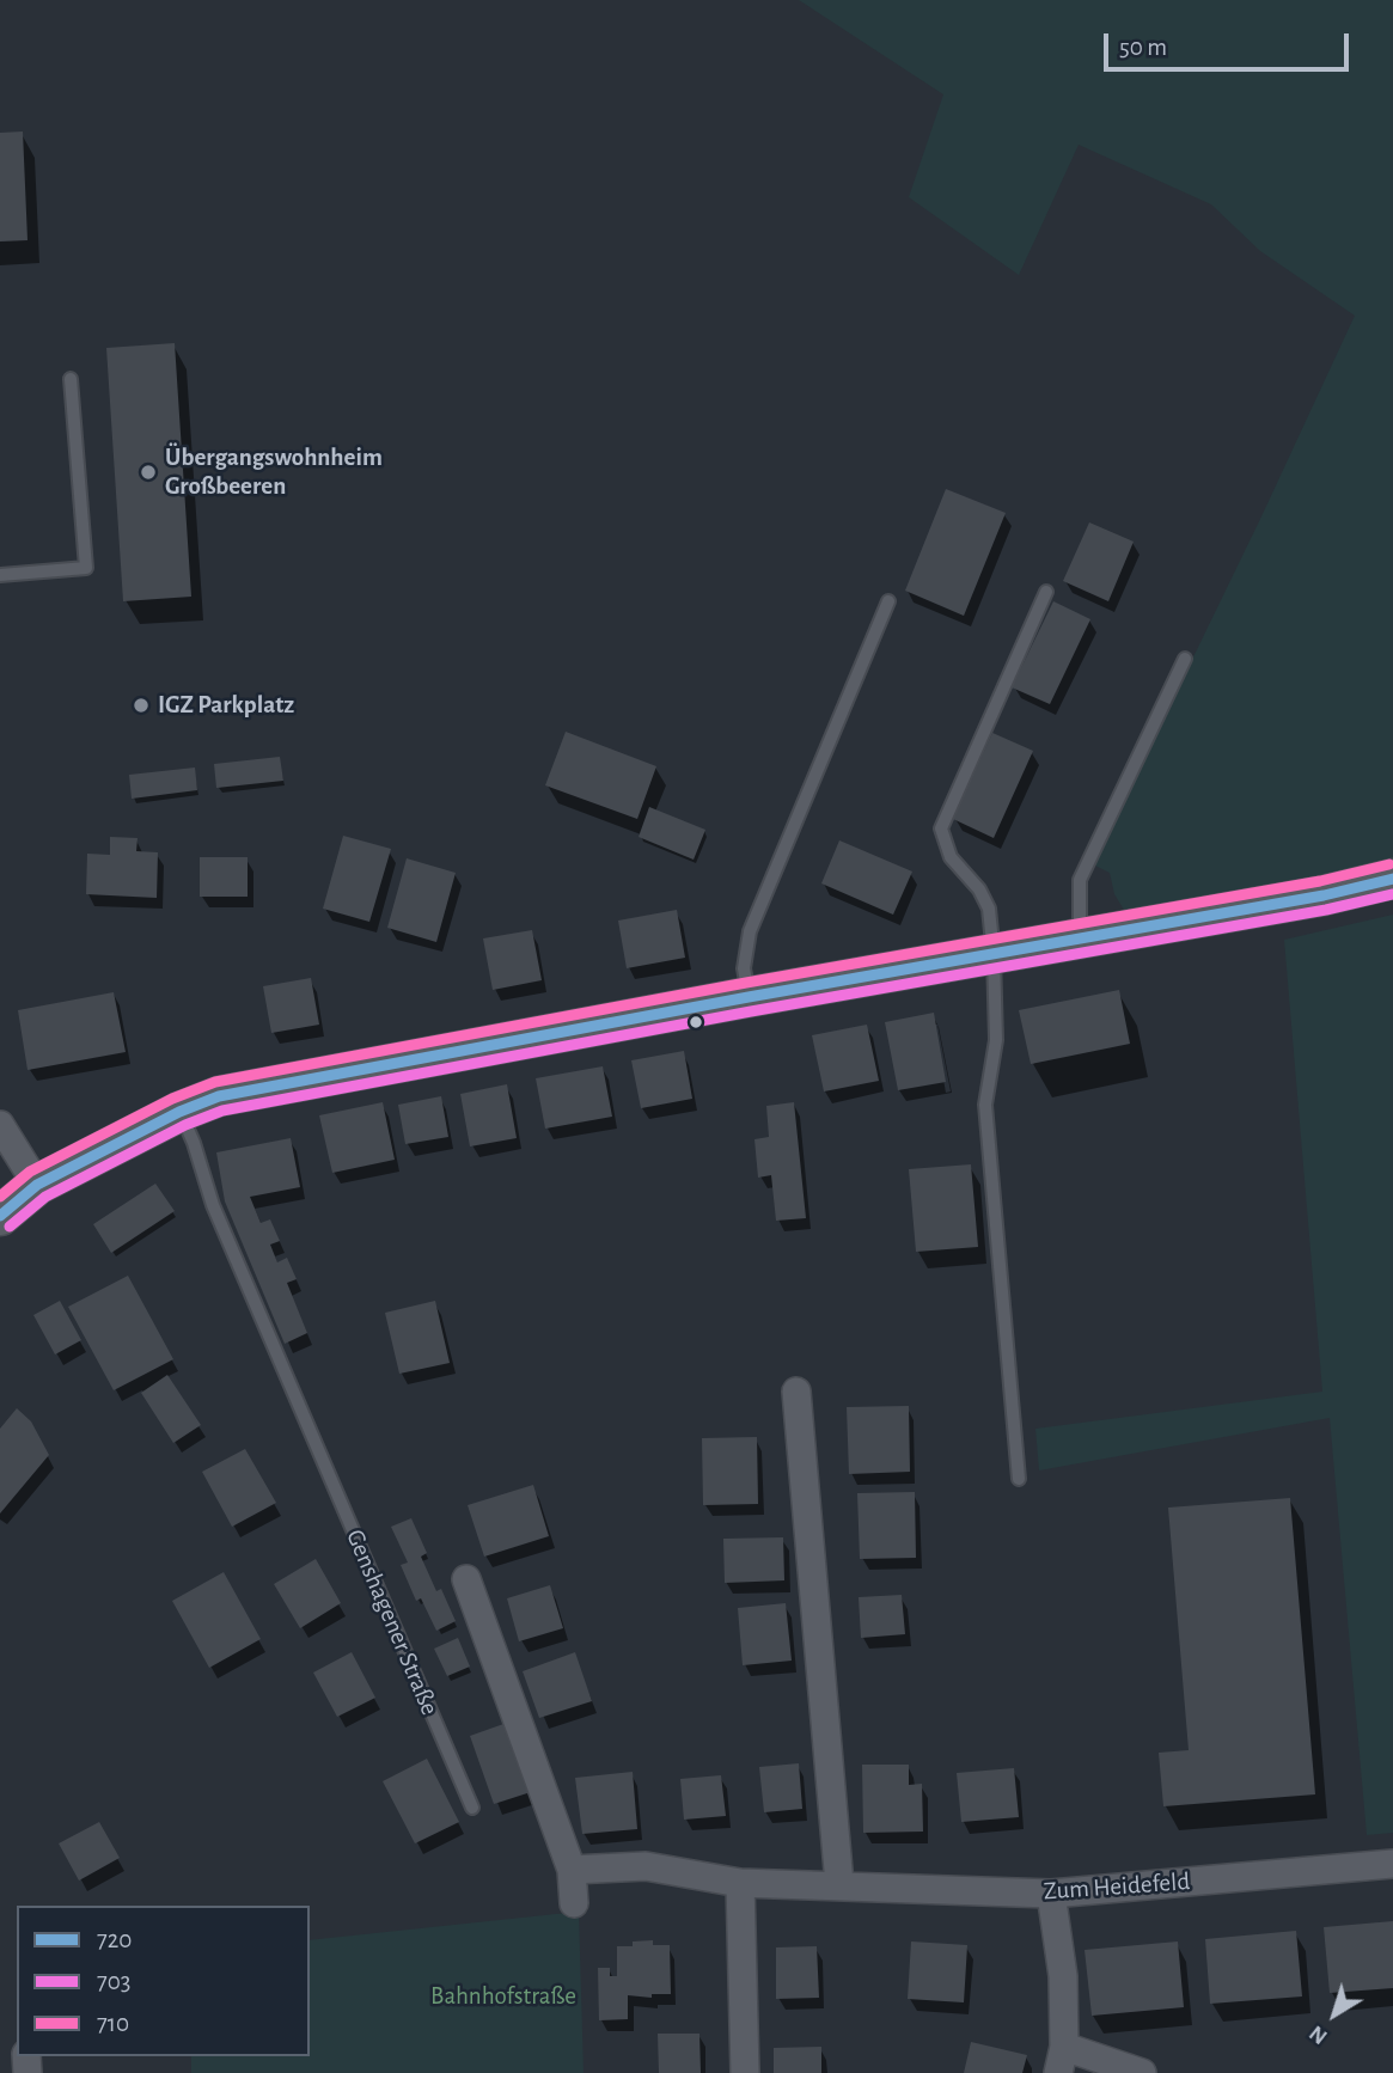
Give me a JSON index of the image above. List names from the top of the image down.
{
  "streets": {
    "street": ["Zum Heidefeld"],
    "lane": ["Genshagener Straße"]
  },
  "parks": ["Bahnhofstraße"],
  "places": ["Übergangswohnheim Großbeeren", "IGZ Parkplatz"],
  "lines": ["transit line 710", "transit line 720", "transit line 703"],
  "legend": ["720", "703", "710"],
  "scale_bar": "50 m",
  "north": "bottom left"
}
